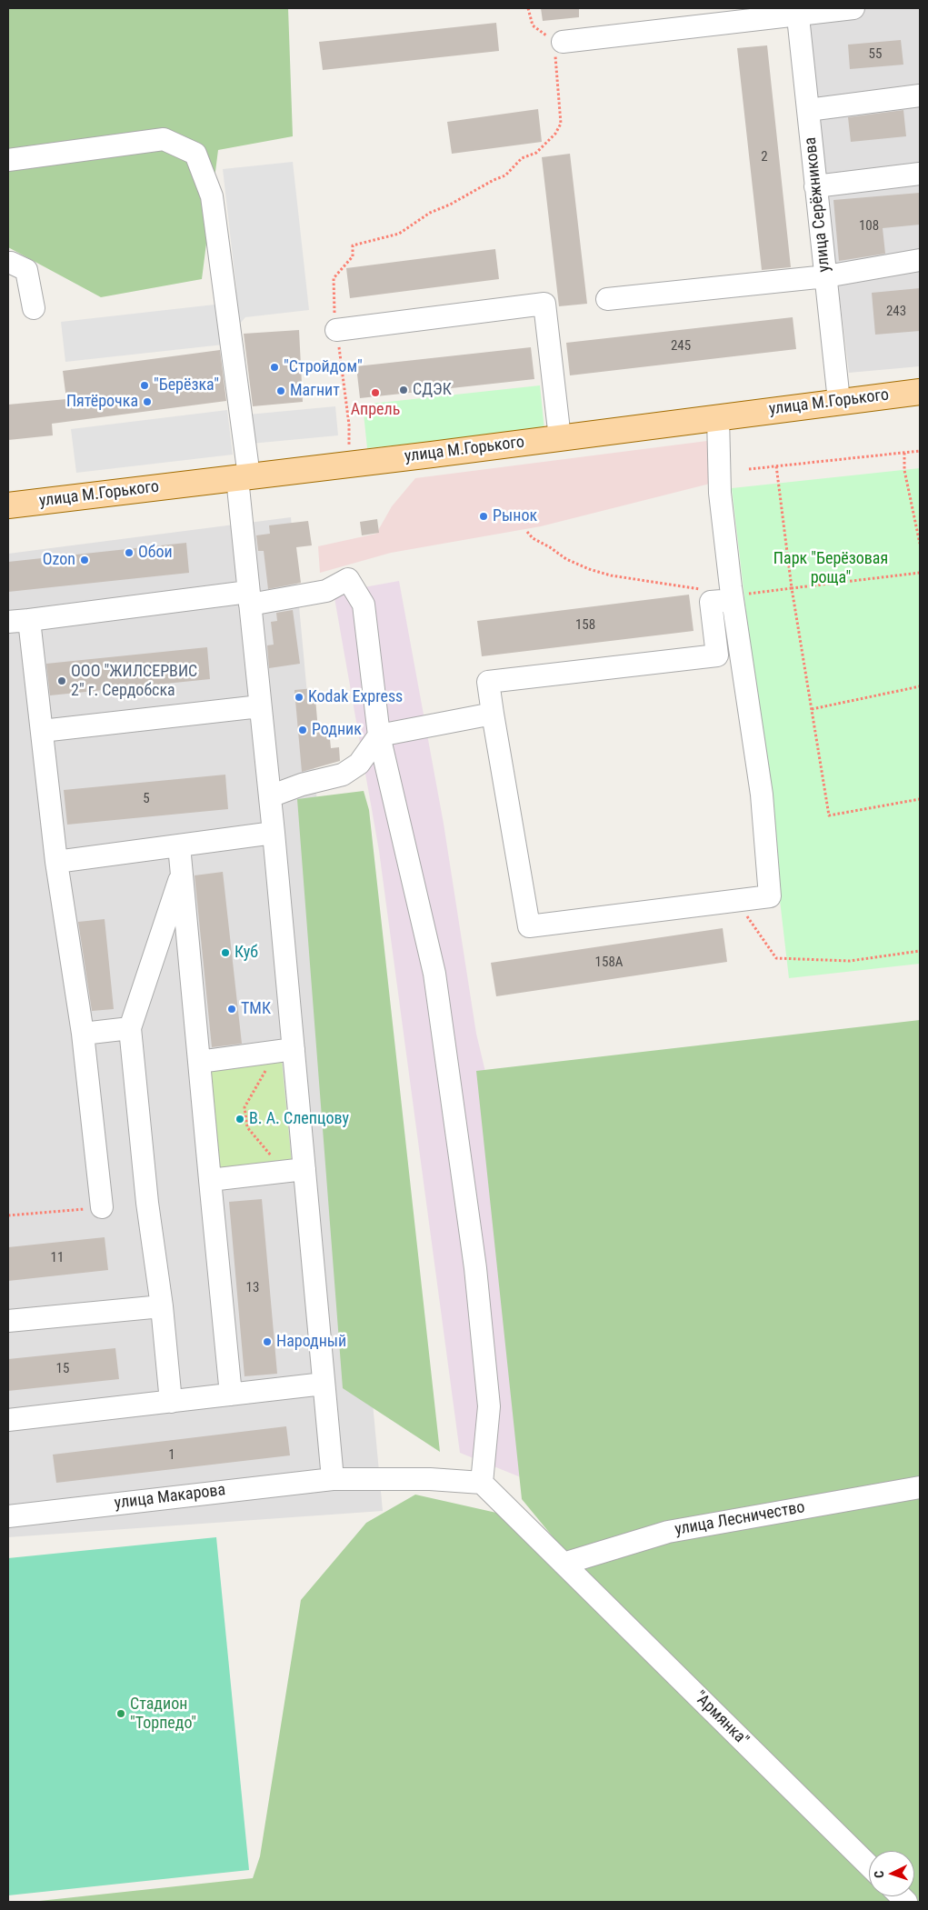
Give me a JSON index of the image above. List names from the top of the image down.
{
  "streets": {
    "main road": ["улица М.Горького"],
    "street": [
      "улица Серёжникова",
      "улица Макарова",
      "улица Лесничество",
      "\"Армянка\""
    ]
  },
  "crossings": [
    ["улица Серёжникова", "улица М.Горького"],
    ["улица Макарова", "\"Армянка\""],
    ["улица Лесничество", "\"Армянка\""]
  ],
  "parks": ["Парк \"Берёзовая роща\""],
  "places": [
    "\"Стройдом\"",
    "\"Берёзка\"",
    "СДЭК",
    "Магнит",
    "Апрель",
    "Пятёрочка",
    "Рынок",
    "Обои",
    "Ozon",
    "ООО \"ЖИЛСЕРВИС 2\" г. Сердобска",
    "Kodak Express",
    "Родник",
    "Куб",
    "ТМК",
    "В. А. Слепцову",
    "Народный",
    "Стадион \"Торпедо\""
  ],
  "house_numbers": [
    "55",
    "2",
    "108",
    "243",
    "245",
    "158",
    "5",
    "158А",
    "11",
    "13",
    "15",
    "1"
  ],
  "north": "left"
}
